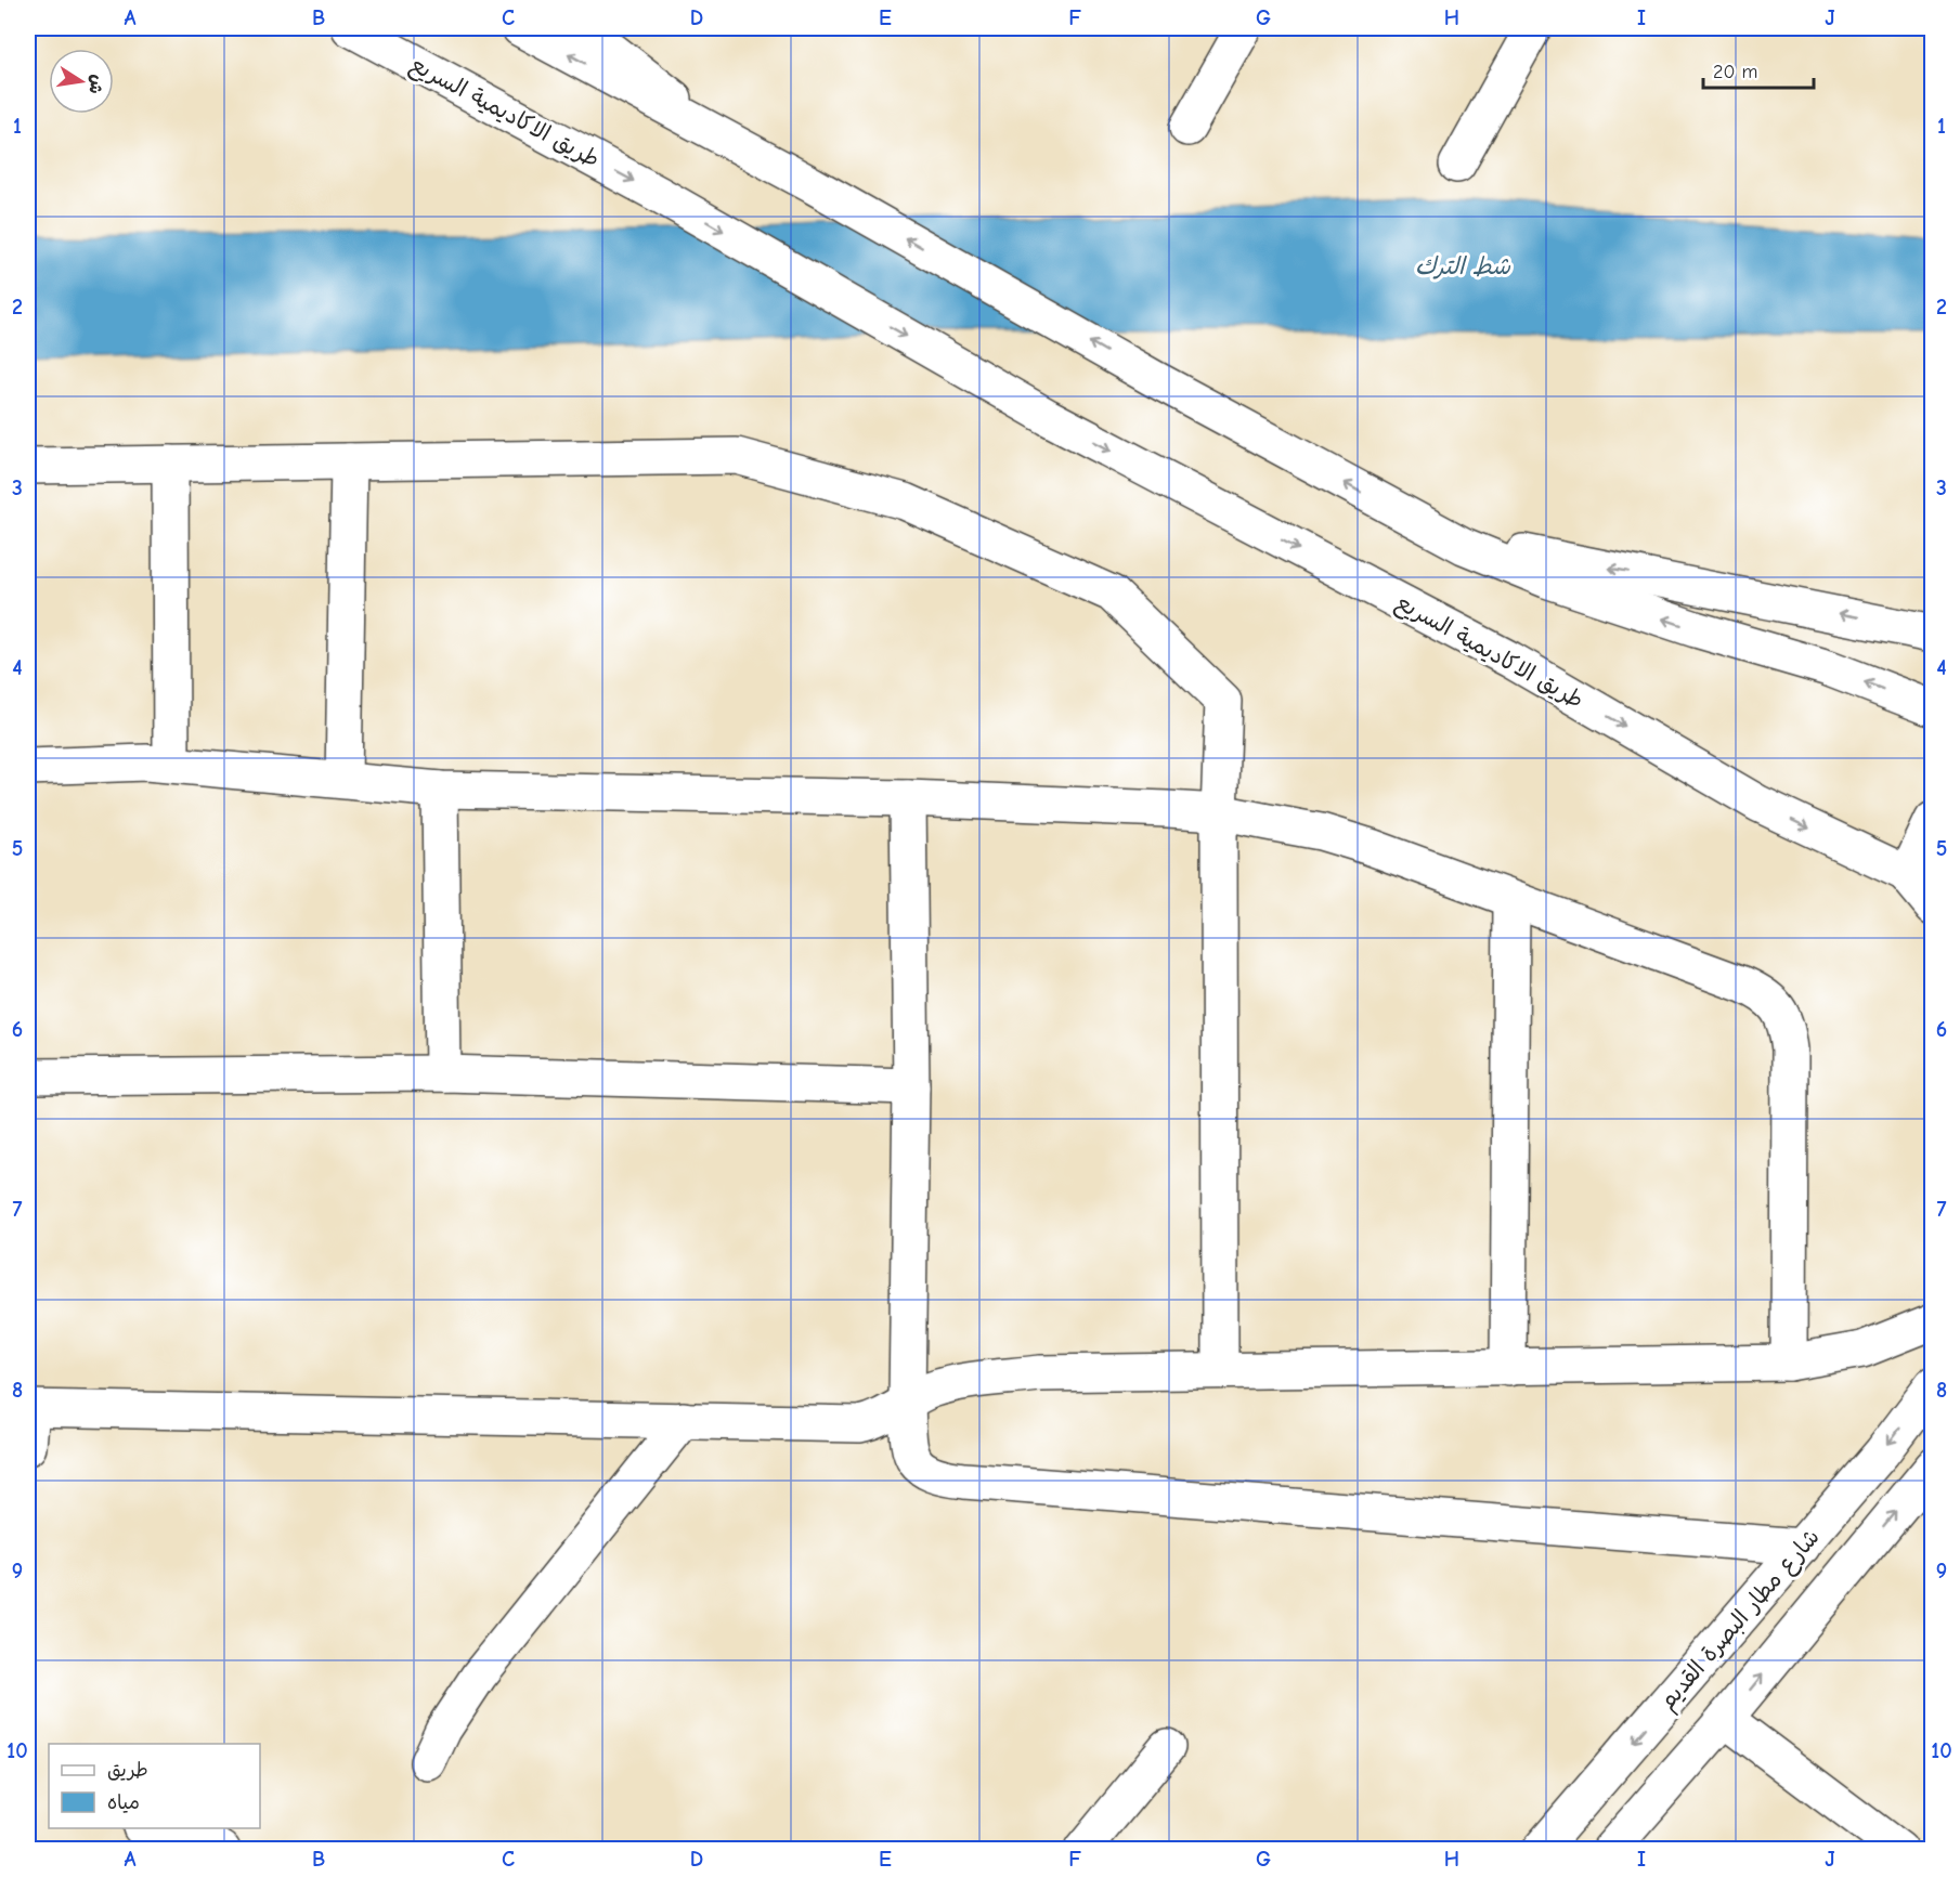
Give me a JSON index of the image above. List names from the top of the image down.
{
  "streets": {
    "main road": ["طريق الاكاديمية السريع", "شارع مطار البصرة القديم"]
  },
  "water": ["شط الترك"],
  "legend": ["طريق", "مياه"],
  "scale_bar": "20 m",
  "north": "right",
  "grid": {
    "columns": [
      "A",
      "B",
      "C",
      "D",
      "E",
      "F",
      "G",
      "H",
      "I",
      "J"
    ],
    "rows": [
      "1",
      "2",
      "3",
      "4",
      "5",
      "6",
      "7",
      "8",
      "9",
      "10"
    ]
  }
}
